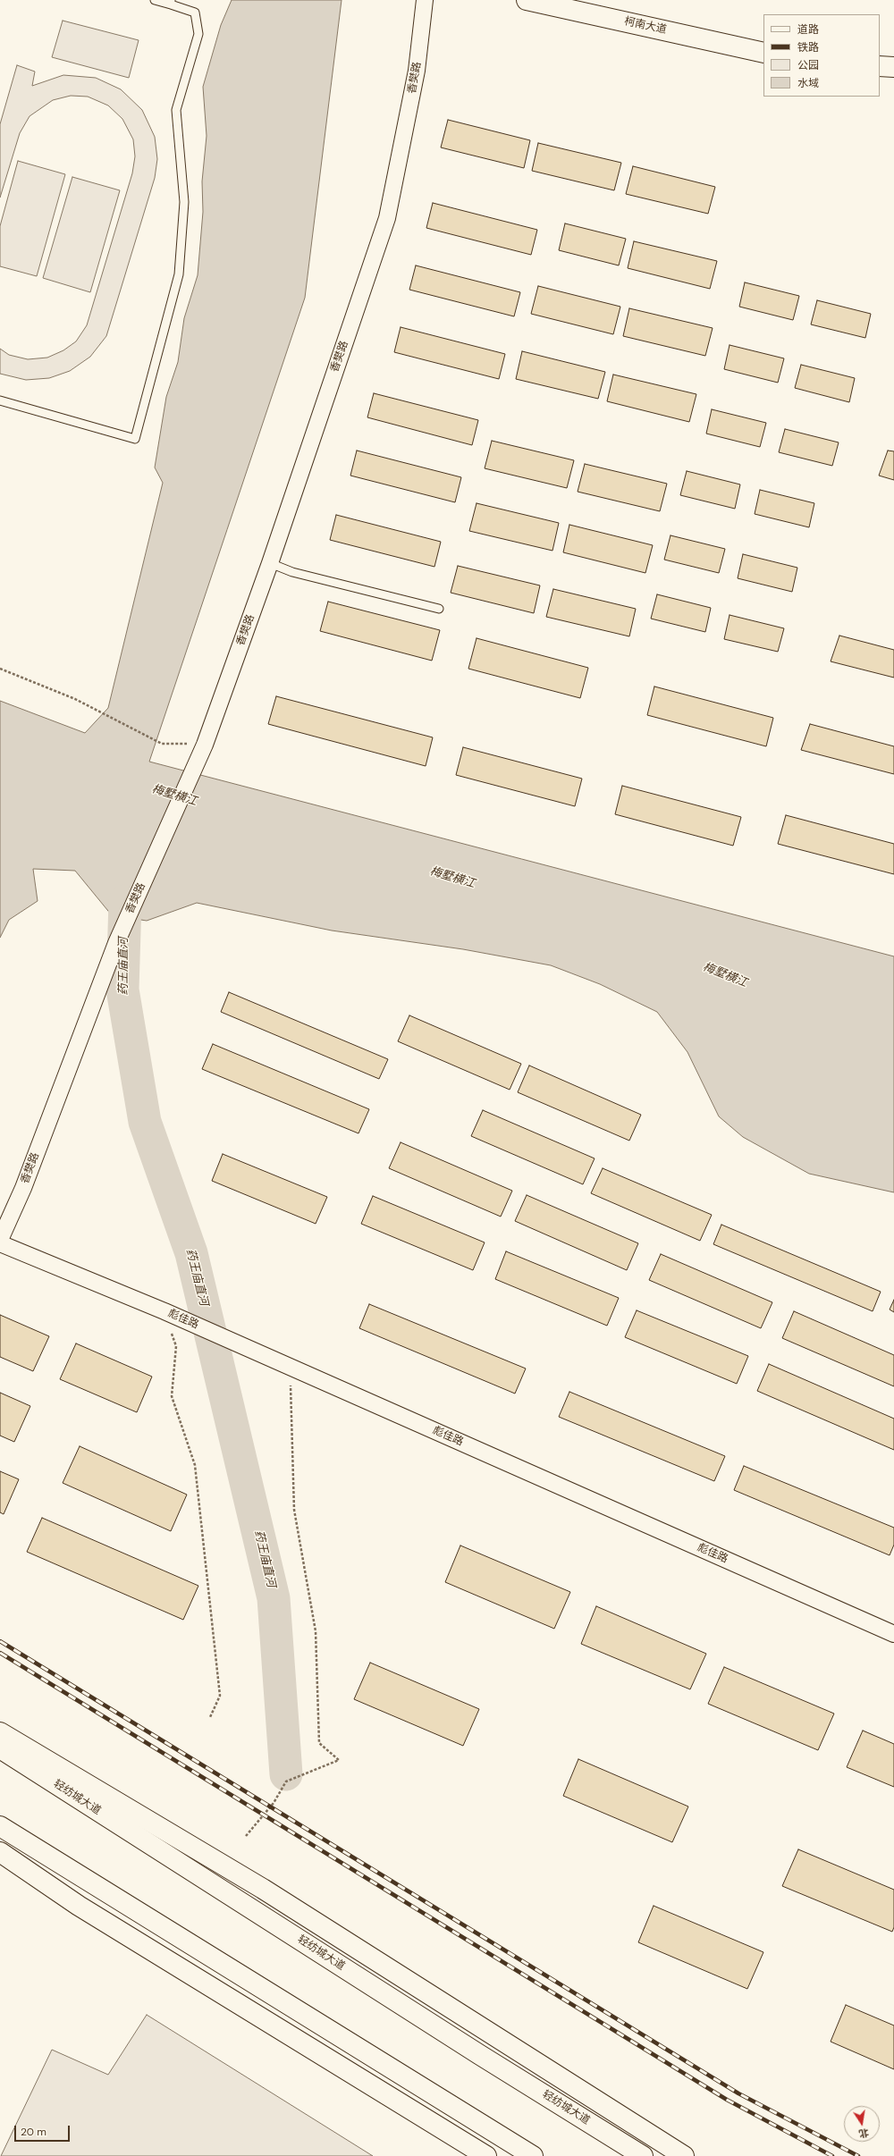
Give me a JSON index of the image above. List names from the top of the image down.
{
  "streets": {
    "main road": ["柯南大道", "轻纺城大道"],
    "street": ["香樊路", "彪佳路"]
  },
  "water": ["梅墅横江", "药王庙直河"],
  "legend": [
    "道路",
    "铁路",
    "公园",
    "水域"
  ],
  "scale_bar": "20 m",
  "north": "bottom"
}
